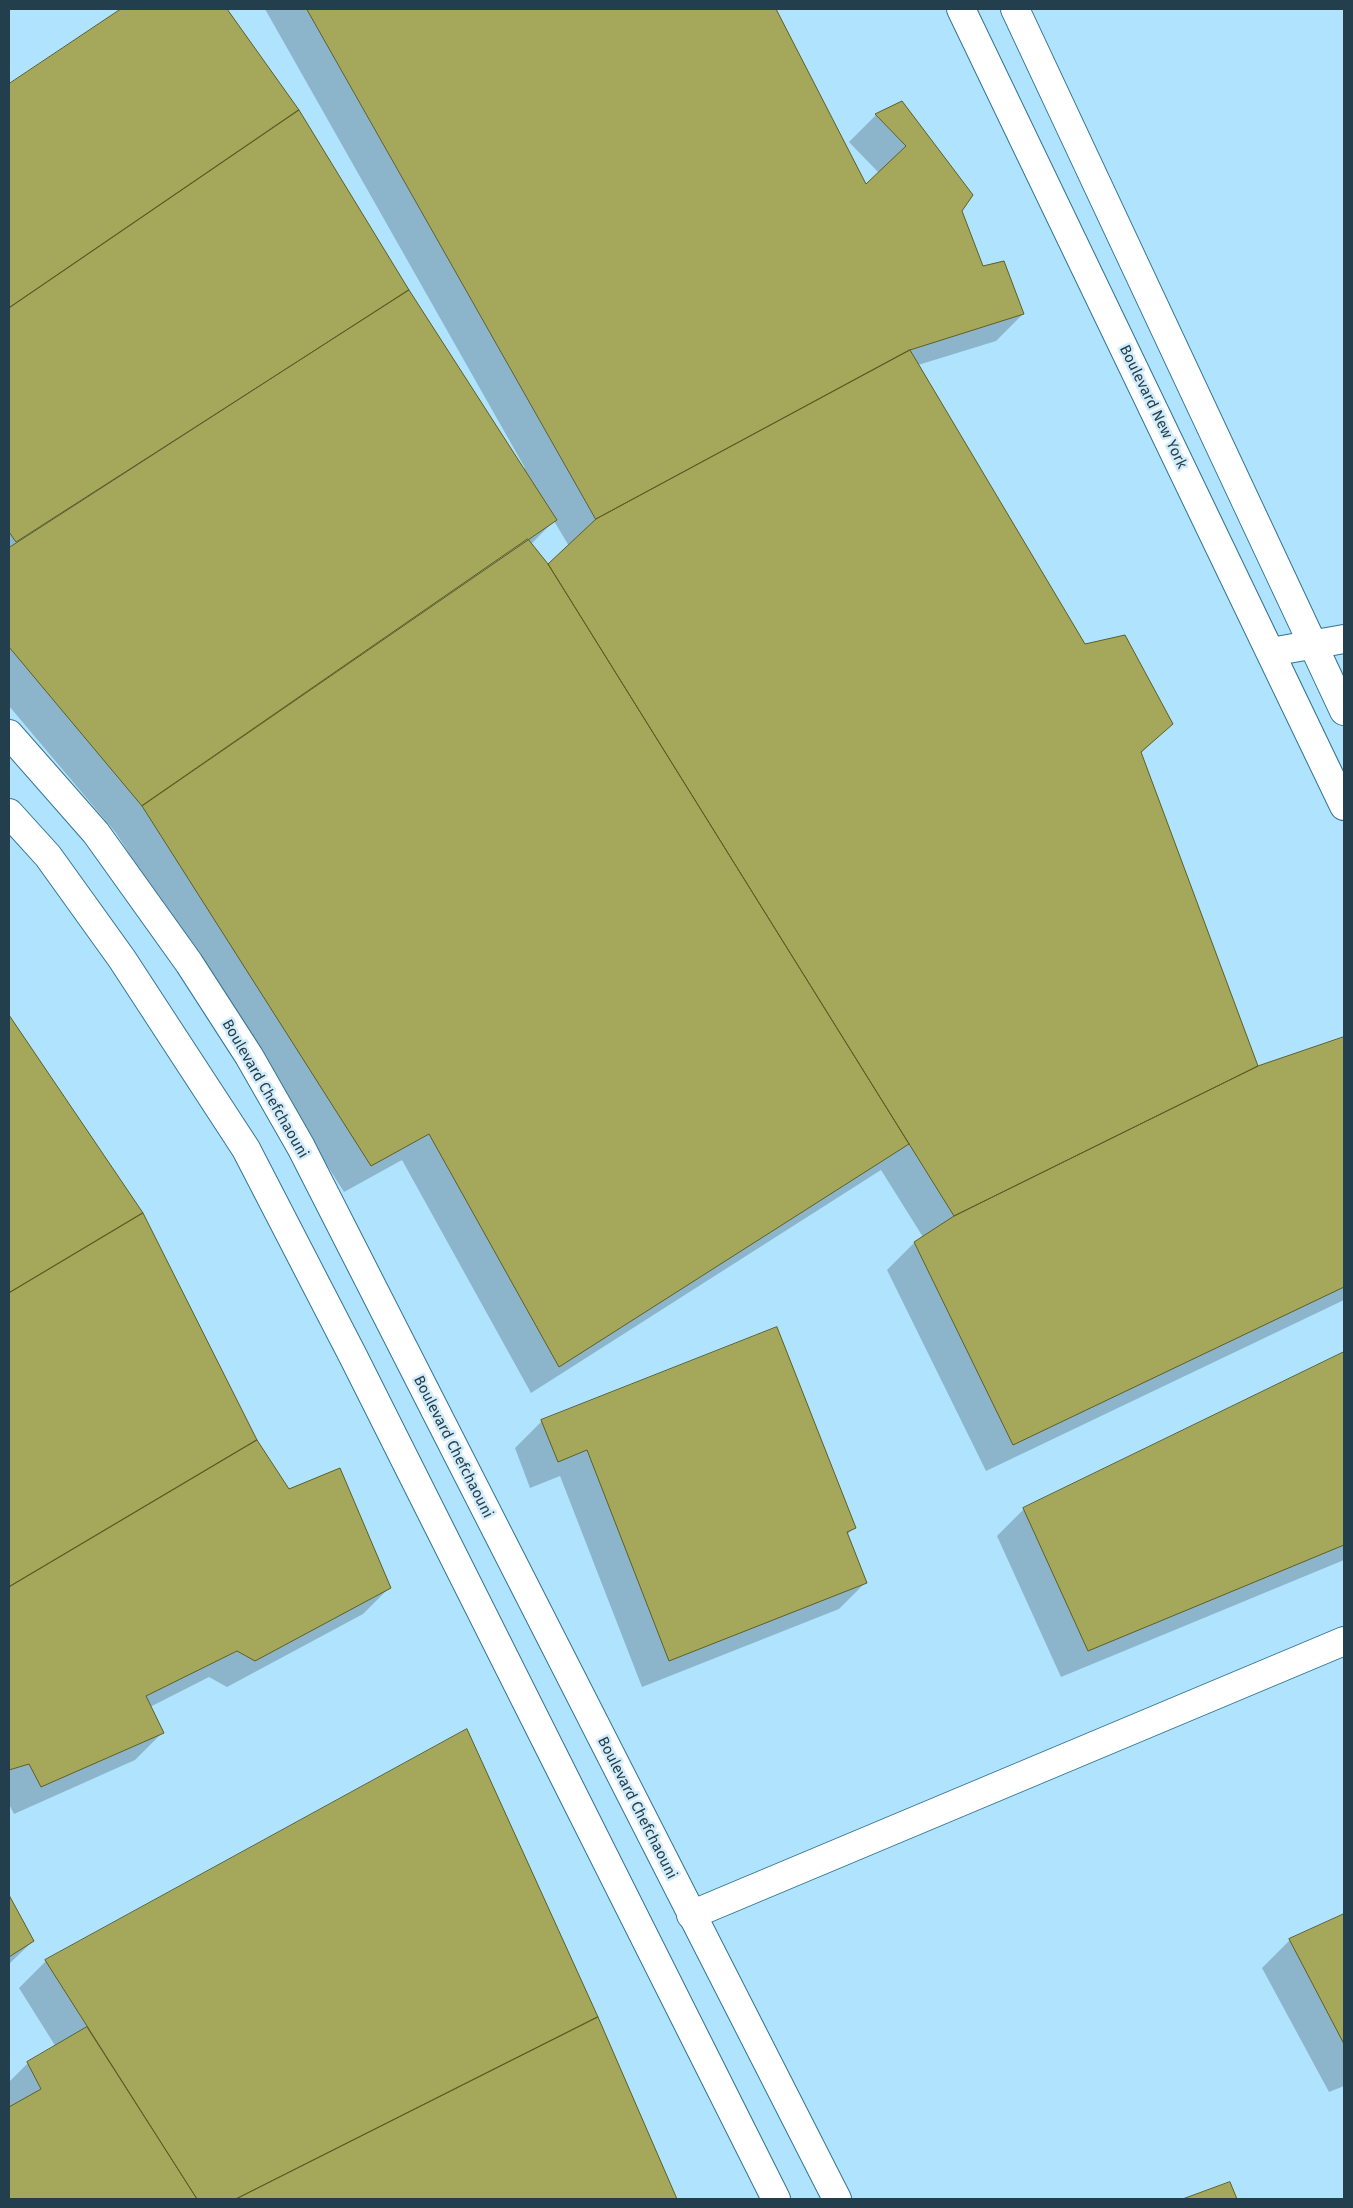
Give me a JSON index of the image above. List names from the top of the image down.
{
  "streets": {
    "street": ["Boulevard New York", "Boulevard Chefchaouni"]
  }
}
